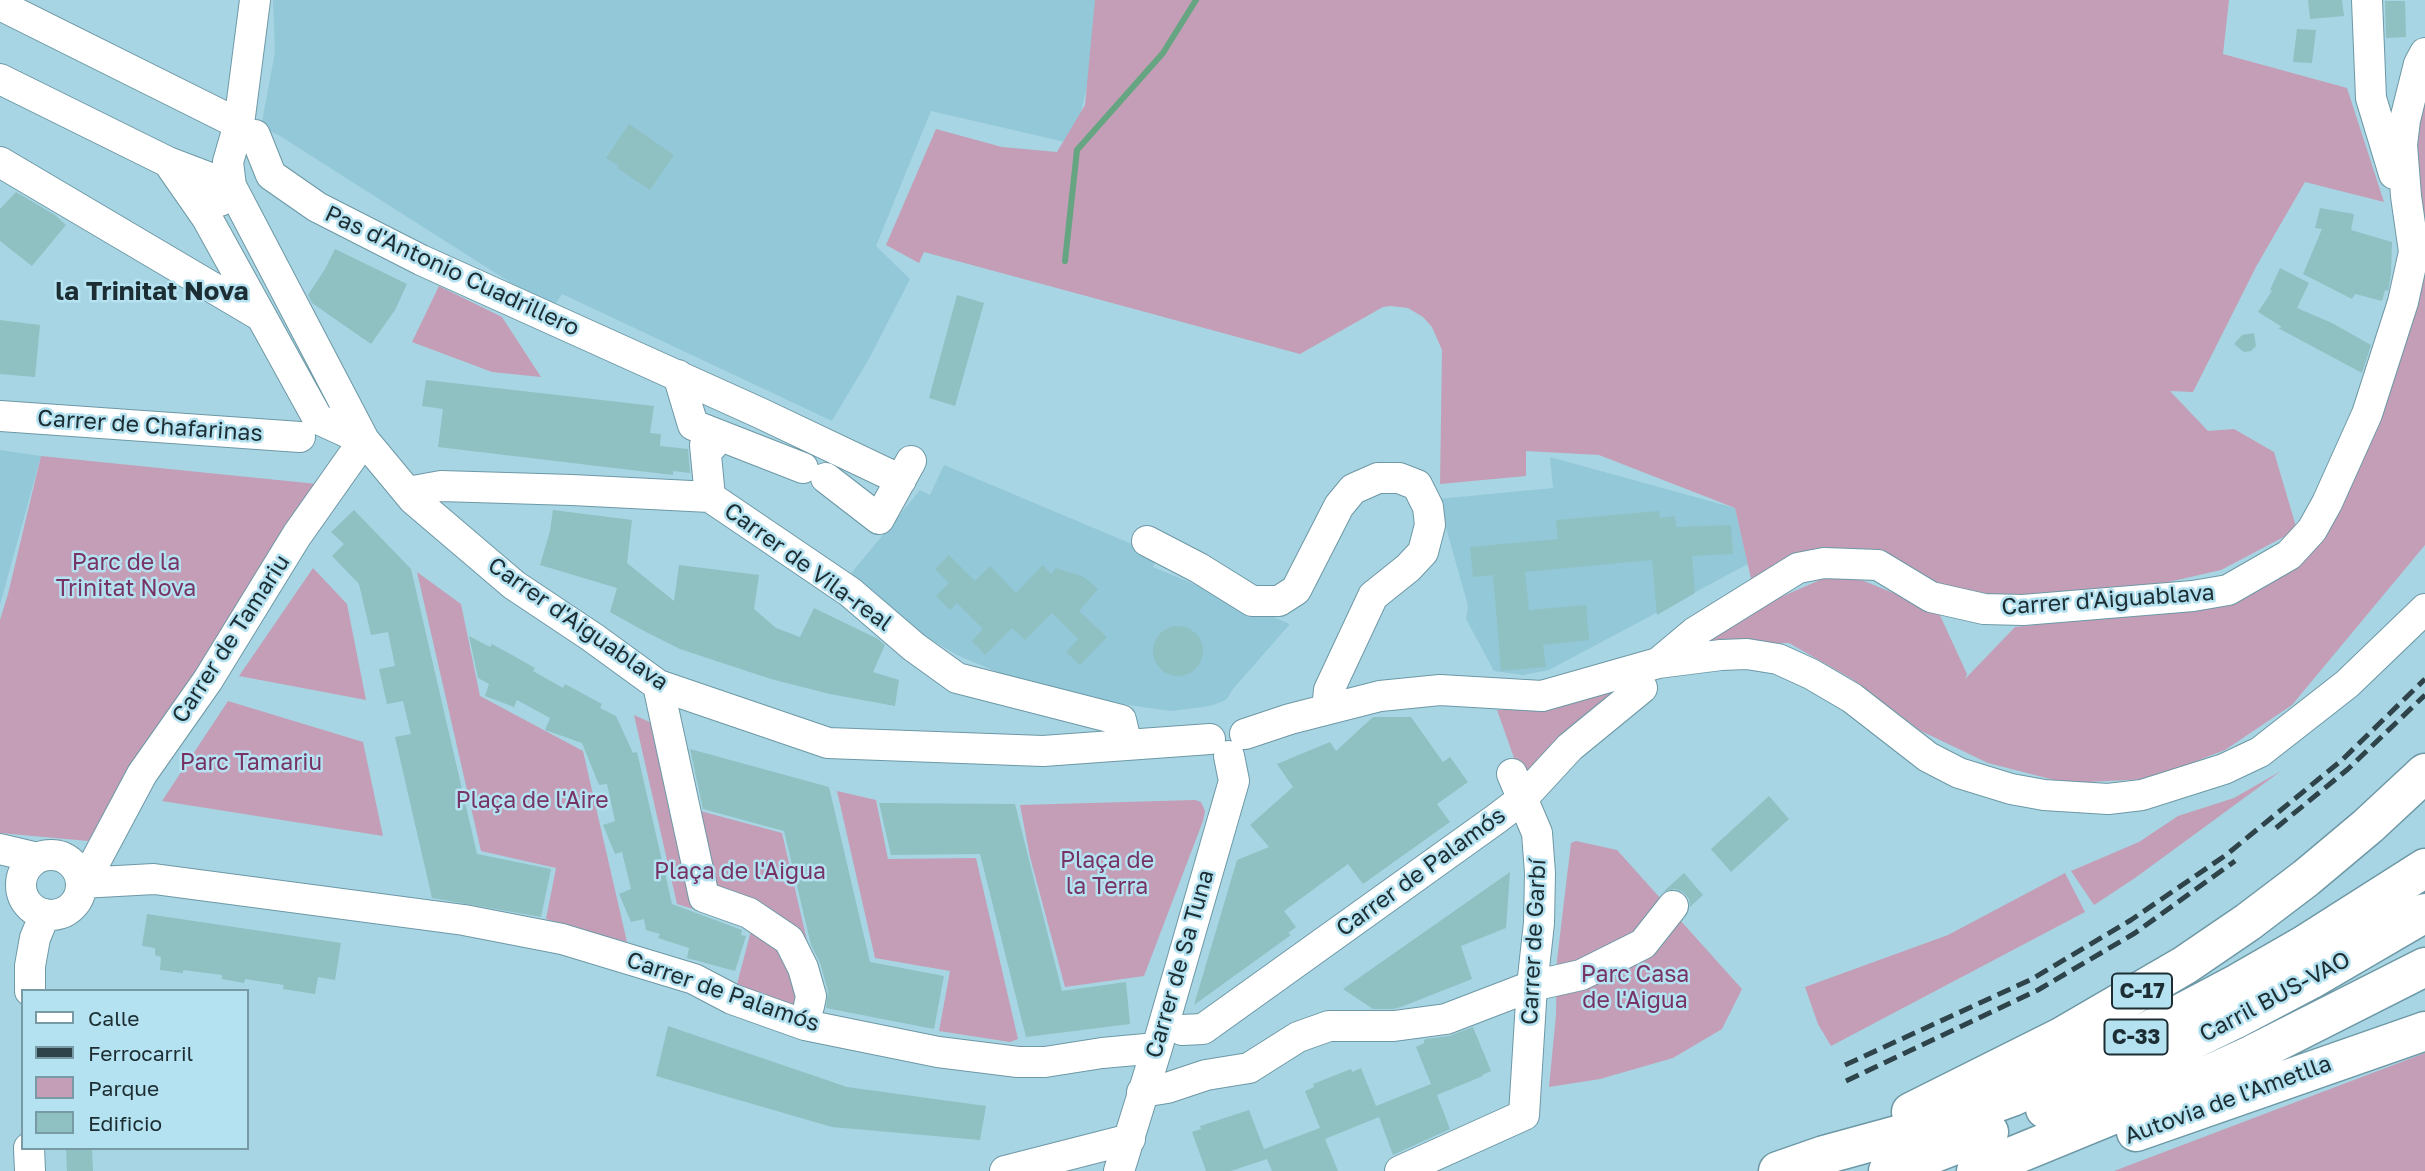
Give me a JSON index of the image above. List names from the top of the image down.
{
  "streets": {
    "highway": [
      "C-17",
      "Carril BUS-VAO",
      "C-33",
      "Autovia de l'Ametlla"
    ],
    "street": [
      "Pas d'Antonio Cuadrillero",
      "Carrer de Chafarinas",
      "Carrer de Vila-real",
      "Carrer d'Aiguablava",
      "Carrer de Tamariu",
      "Carrer de Palamós",
      "Carrer de Garbí",
      "Carrer de Sa Tuna"
    ]
  },
  "crossings": [
    ["Carrer de Vila-real", "Carrer d'Aiguablava"],
    ["Carrer d'Aiguablava", "Carrer de Tamariu"],
    ["Carrer d'Aiguablava", "Carrer de Palamós"],
    ["Carrer d'Aiguablava", "Carrer de Sa Tuna"],
    ["Carrer de Tamariu", "Carrer de Palamós"],
    ["Carrer de Palamós", "Carrer de Garbí"],
    ["Carrer de Palamós", "Carrer de Sa Tuna"],
    ["C-17", "C-33"]
  ],
  "districts": ["la Trinitat Nova"],
  "parks": [
    "Parc de la Trinitat Nova",
    "Parc Tamariu",
    "Plaça de l'Aire",
    "Plaça de la Terra",
    "Plaça de l'Aigua",
    "Parc Casa de l'Aigua"
  ],
  "legend": [
    "Calle",
    "Ferrocarril",
    "Parque",
    "Edificio"
  ]
}
